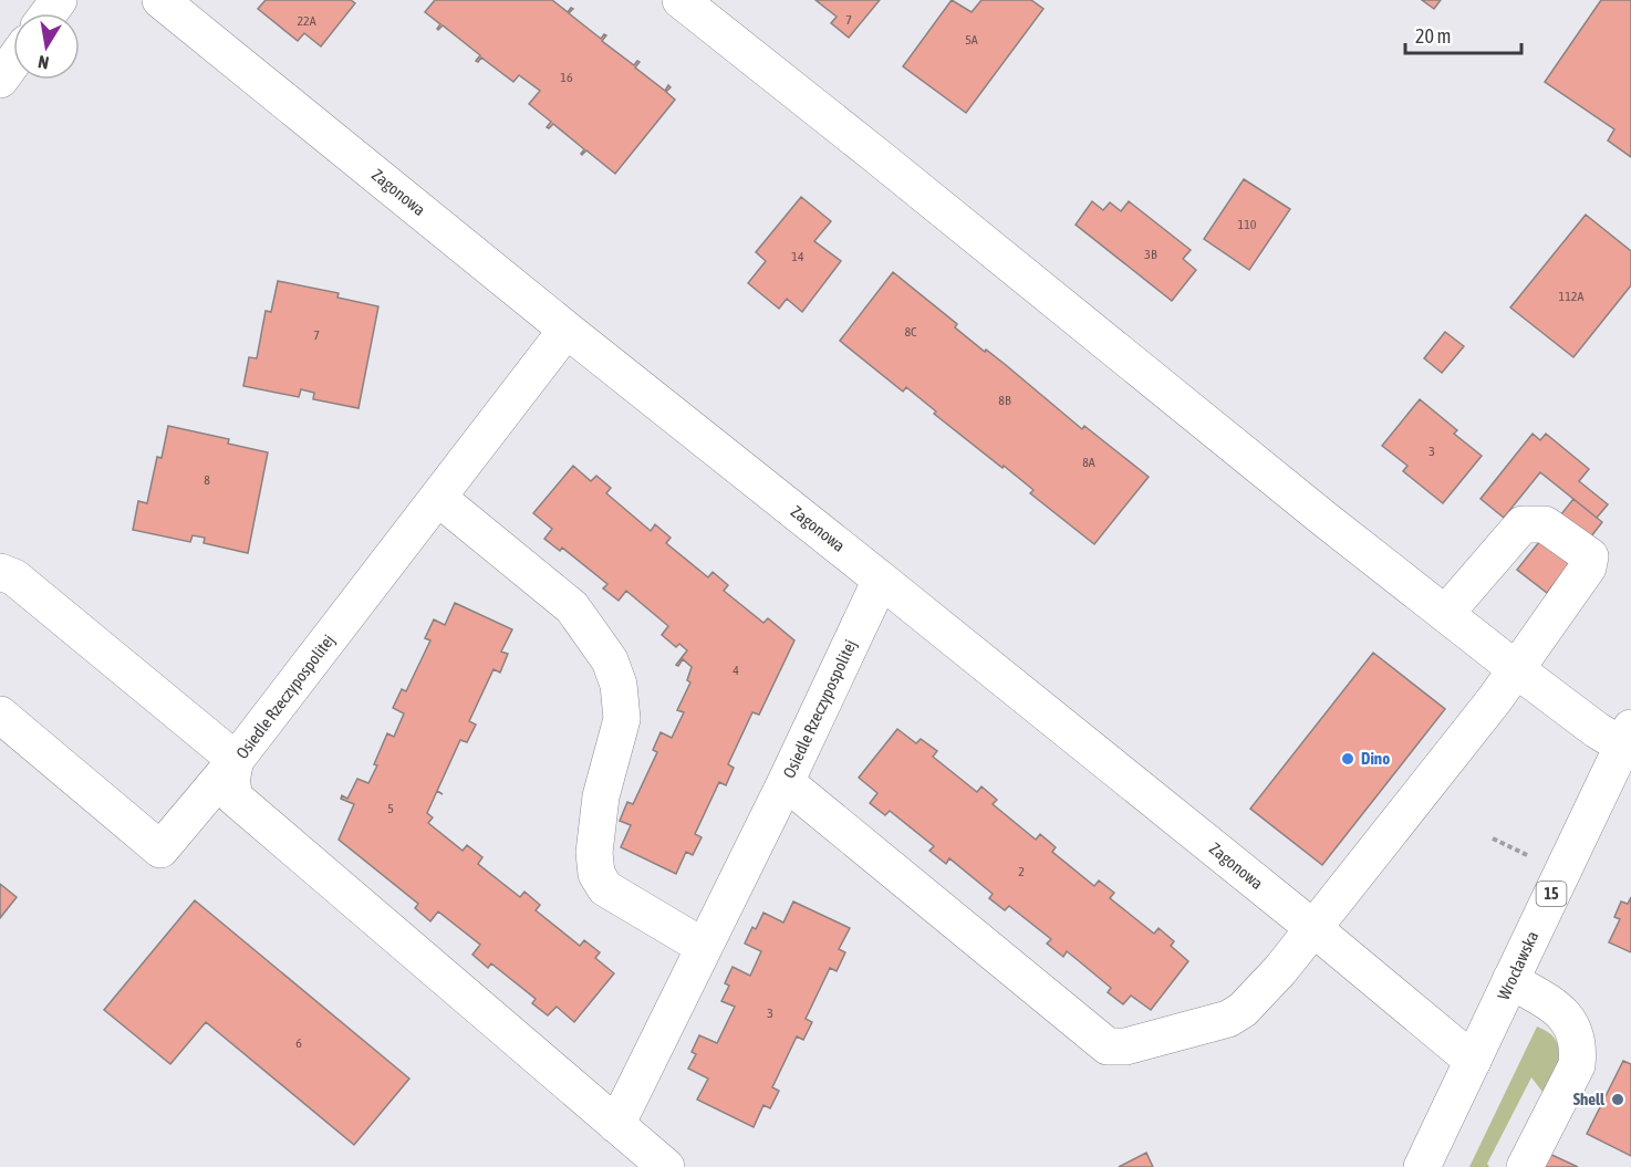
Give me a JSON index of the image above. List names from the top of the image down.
{
  "streets": {
    "street": [
      "Zagonowa",
      "Osiedle Rzeczypospolitej",
      "15",
      "Wrocławska"
    ]
  },
  "crossings": [
    ["Zagonowa", "Osiedle Rzeczypospolitej"],
    ["Zagonowa", "Wrocławska"]
  ],
  "places": ["Dino", "Shell"],
  "house_numbers": [
    "7",
    "22A",
    "5A",
    "16",
    "110",
    "3B",
    "14",
    "112A",
    "8C",
    "7",
    "8B",
    "3",
    "8A",
    "8",
    "4",
    "5",
    "2",
    "3",
    "6"
  ],
  "scale_bar": "20 m",
  "north": "bottom"
}
